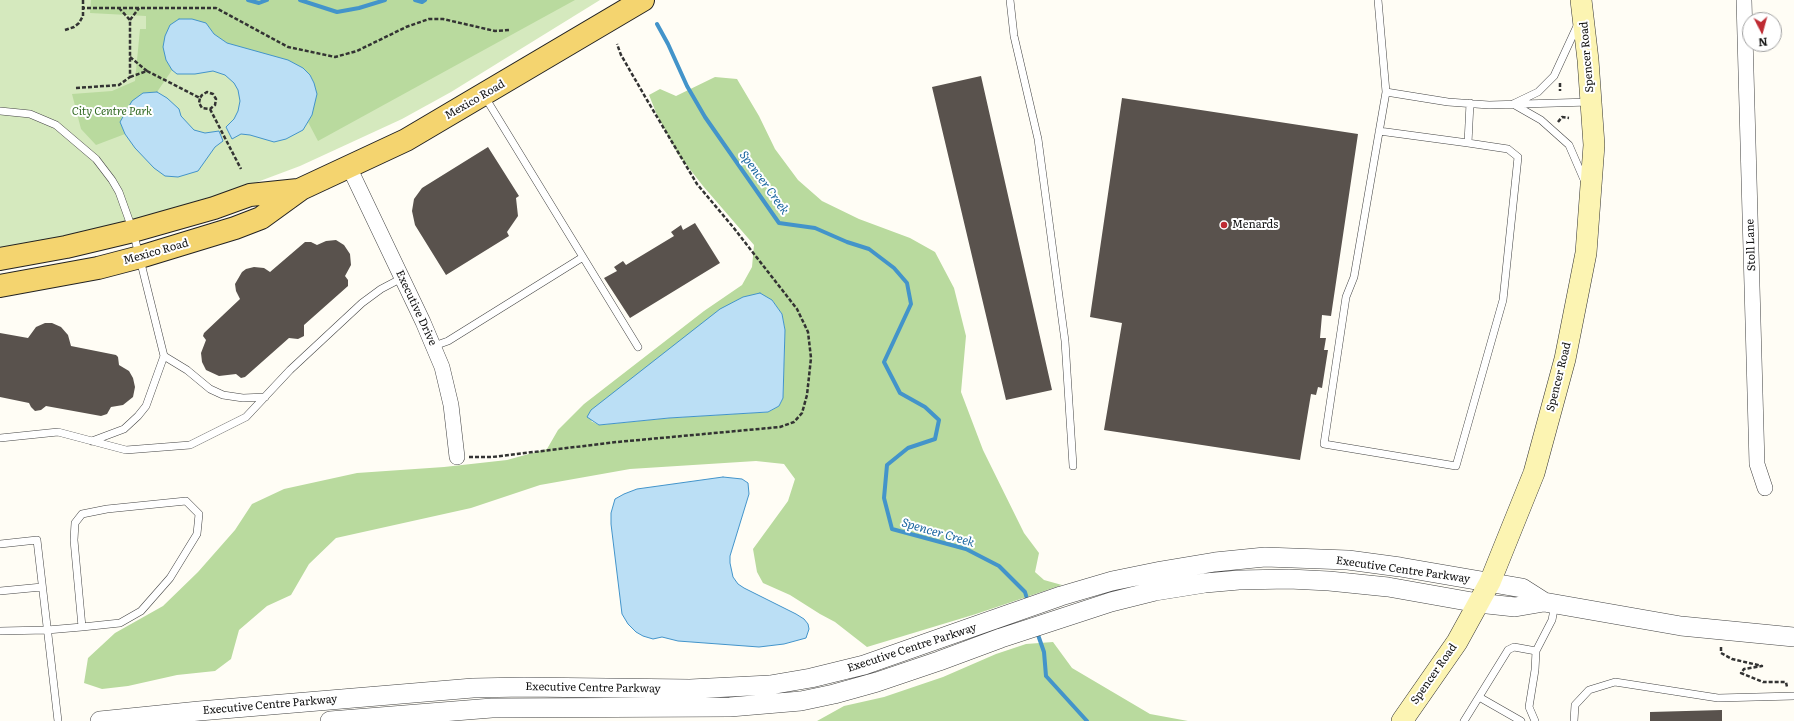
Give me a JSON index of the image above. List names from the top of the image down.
{
  "streets": {
    "main road": ["Spencer Road", "Mexico Road"],
    "street": ["Stoll Lane", "Executive Drive", "Executive Centre Parkway"]
  },
  "crossings": [
    ["Spencer Road", "Executive Centre Parkway"],
    ["Mexico Road", "Executive Drive"]
  ],
  "water": ["Spencer Creek"],
  "parks": ["City Centre Park"],
  "places": ["Menards"],
  "north": "bottom"
}
